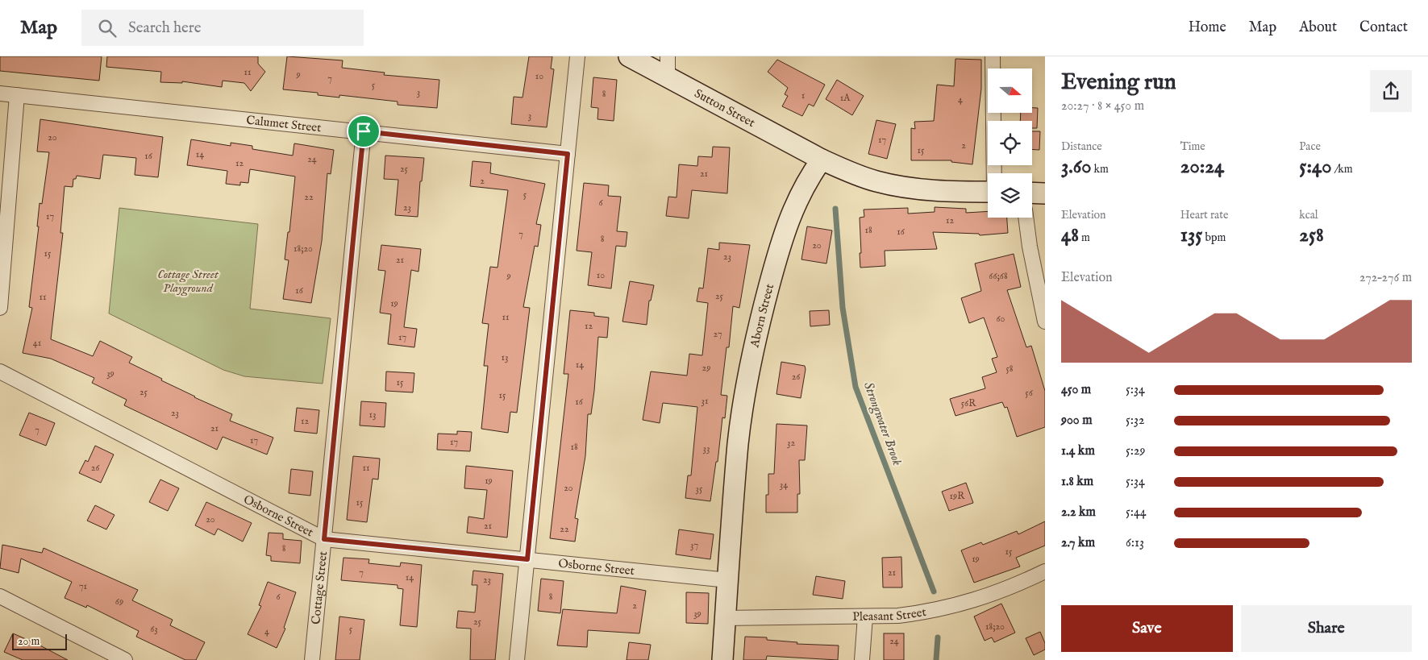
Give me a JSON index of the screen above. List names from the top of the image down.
{
  "streets": {
    "street": [
      "Sutton Street",
      "Calumet Street",
      "Aborn Street",
      "Osborne Street",
      "Cottage Street",
      "Pleasant Street"
    ]
  },
  "crossings": [
    ["Sutton Street", "Aborn Street"],
    ["Calumet Street", "Cottage Street"],
    ["Aborn Street", "Osborne Street"],
    ["Aborn Street", "Pleasant Street"],
    ["Osborne Street", "Cottage Street"]
  ],
  "water": ["Strongwater Brook"],
  "parks": ["Cottage Street Playground"],
  "house_numbers": [
    "11",
    "9",
    "10",
    "7",
    "5",
    "3",
    "8",
    "1",
    "1A",
    "4",
    "3",
    "20",
    "17",
    "2",
    "15",
    "14",
    "16",
    "24",
    "12",
    "25",
    "21",
    "2",
    "5",
    "22",
    "6",
    "23",
    "17",
    "12",
    "18",
    "16",
    "7",
    "8",
    "20",
    "18;20",
    "15",
    "23",
    "21",
    "10",
    "9",
    "66;68",
    "16",
    "25",
    "11",
    "19",
    "11",
    "60",
    "12",
    "27",
    "17",
    "41",
    "13",
    "14",
    "29",
    "58",
    "39",
    "26",
    "15",
    "25",
    "56",
    "15",
    "31",
    "16",
    "56R",
    "23",
    "13",
    "12",
    "21",
    "7",
    "17",
    "17",
    "32",
    "18",
    "33",
    "26",
    "11",
    "19",
    "34",
    "20",
    "35",
    "19R",
    "15",
    "20",
    "21",
    "22",
    "37",
    "8",
    "15",
    "19",
    "7",
    "21",
    "14",
    "23",
    "71",
    "6",
    "8",
    "69",
    "2",
    "39",
    "25",
    "18;20",
    "63",
    "5",
    "4",
    "24"
  ],
  "scale_bar": "20 m",
  "north": "right",
  "page": {
    "header": "Map",
    "search": "Search here",
    "nav": [
      "Home",
      "Map",
      "About",
      "Contact"
    ],
    "heading": ["Evening run", "20:27 · 8 × 450 m"],
    "stats": [
      ["Distance", "3.60 km"],
      ["Time", "20:24"],
      ["Pace", "5:40 /km"],
      ["Elevation", "48 m"],
      ["Heart rate", "135 bpm"],
      ["kcal", "258"]
    ],
    "chart": ["Elevation", "272–276 m"],
    "list": [
      {
        "name": "450 m",
        "note": "5:34"
      },
      {
        "name": "900 m",
        "note": "5:32"
      },
      {
        "name": "1.4 km",
        "note": "5:29"
      },
      {
        "name": "1.8 km",
        "note": "5:34"
      },
      {
        "name": "2.2 km",
        "note": "5:44"
      },
      {
        "name": "2.7 km",
        "note": "6:13"
      }
    ],
    "buttons": ["Save", "Share"],
    "scale": "20 m"
  }
}
